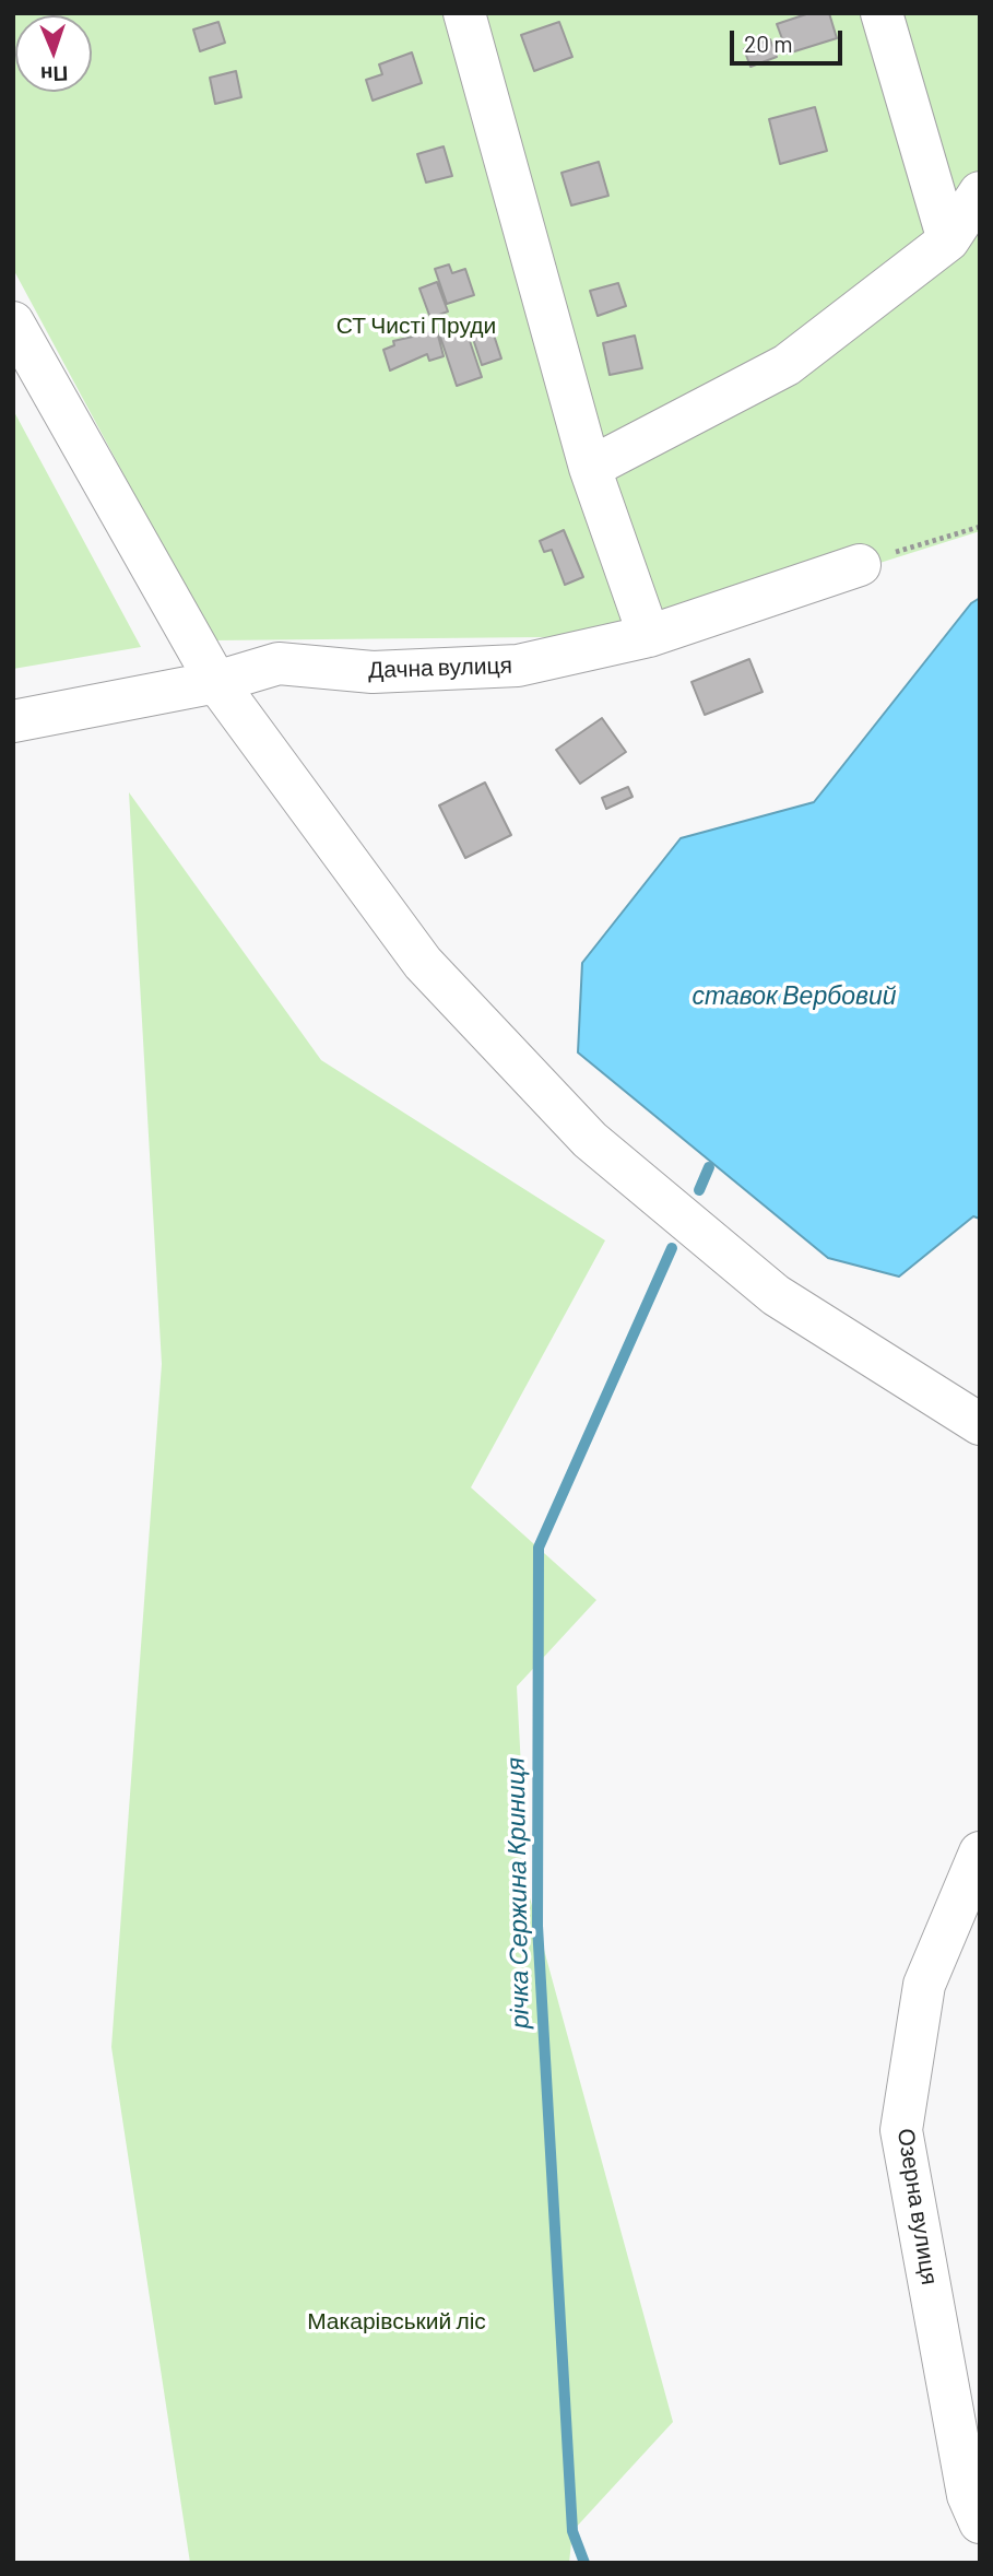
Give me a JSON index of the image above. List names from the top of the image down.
{
  "streets": {
    "street": ["Дачна вулиця", "Озерна вулиця"]
  },
  "water": ["ставок Вербовий", "річка Сержина Криниця"],
  "parks": ["СТ Чисті Пруди", "Макарівський ліс"],
  "scale_bar": "20 m",
  "north": "bottom"
}
